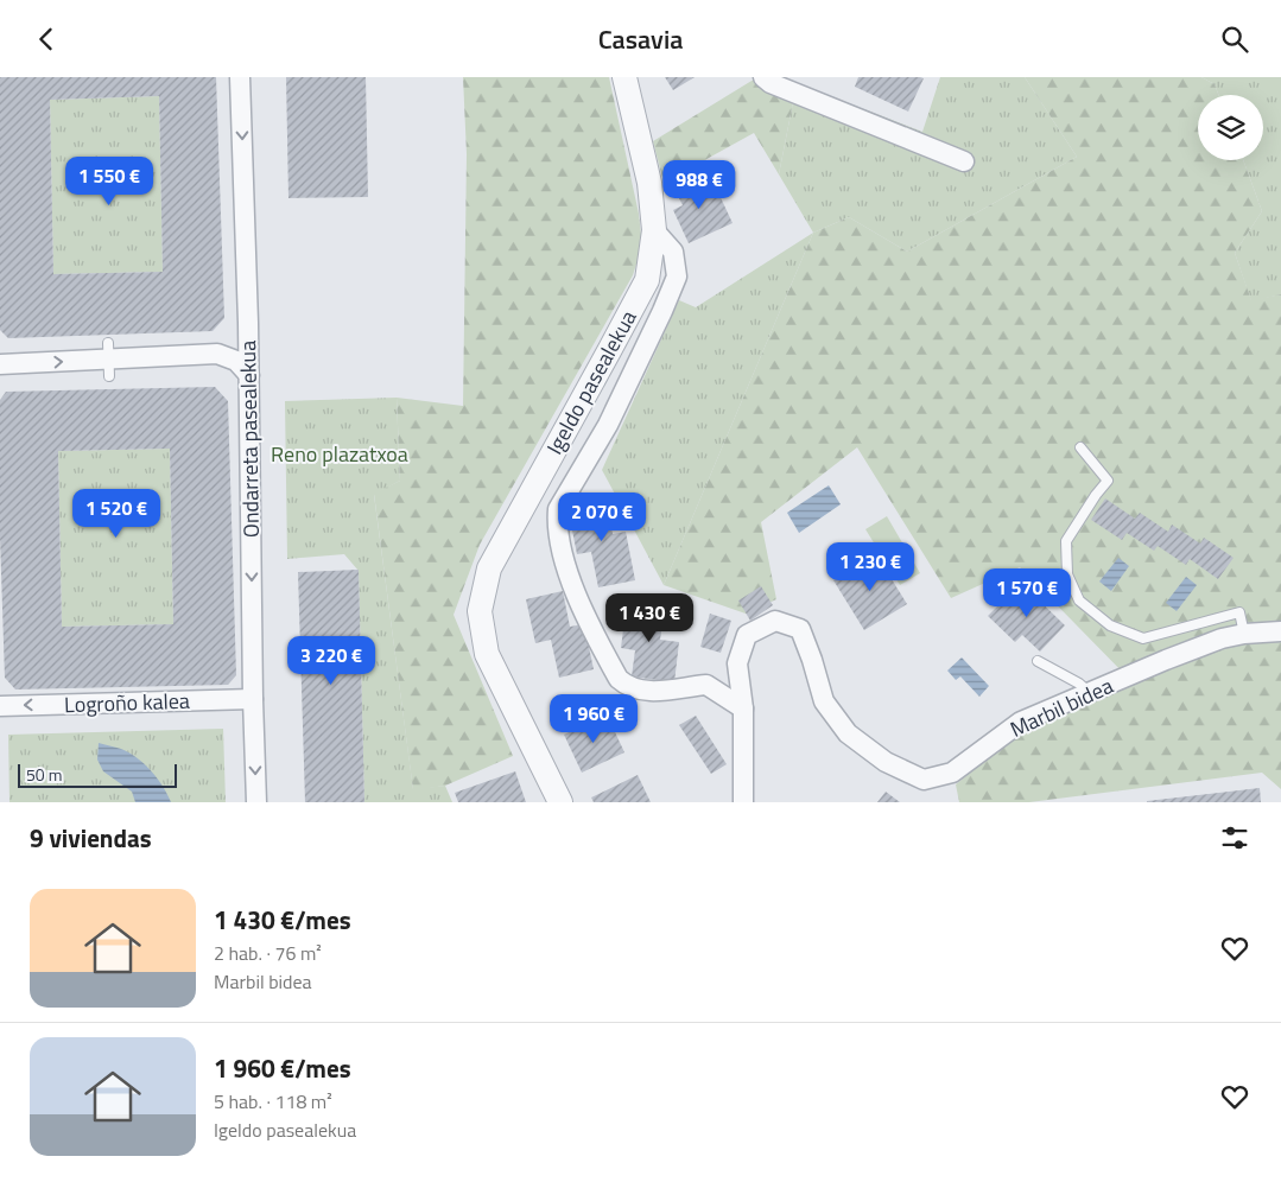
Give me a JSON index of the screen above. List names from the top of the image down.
{
  "streets": {
    "street": [
      "Igeldo pasealekua",
      "Ondarreta pasealekua",
      "Logroño kalea",
      "Marbil bidea"
    ]
  },
  "crossings": [
    ["Ondarreta pasealekua", "Logroño kalea"]
  ],
  "one_way": ["Ondarreta pasealekua", "Logroño kalea"],
  "parks": ["Reno plazatxoa"],
  "scale_bar": "50 m",
  "page": {
    "header": "Casavia",
    "price": [
      "1 550 €",
      "988 €",
      "1 520 €",
      "2 070 €",
      "1 230 €",
      "1 570 €",
      "1 430 €",
      "3 220 €",
      "1 960 €"
    ],
    "scale": "50 m",
    "heading": "9 viviendas",
    "list": [
      {
        "name": "1 430 €/mes",
        "note": "2 hab. · 76 m² · Marbil bidea"
      },
      {
        "name": "1 960 €/mes",
        "note": "5 hab. · 118 m² · Igeldo pasealekua"
      }
    ]
  }
}
